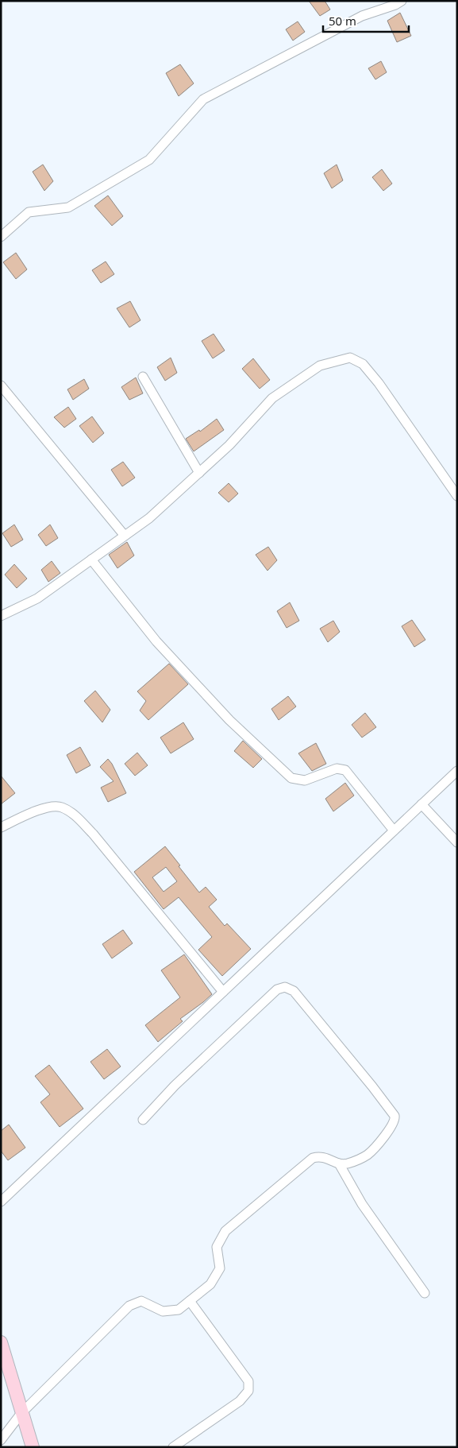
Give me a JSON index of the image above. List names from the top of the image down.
{
  "scale_bar": "50 m"
}
